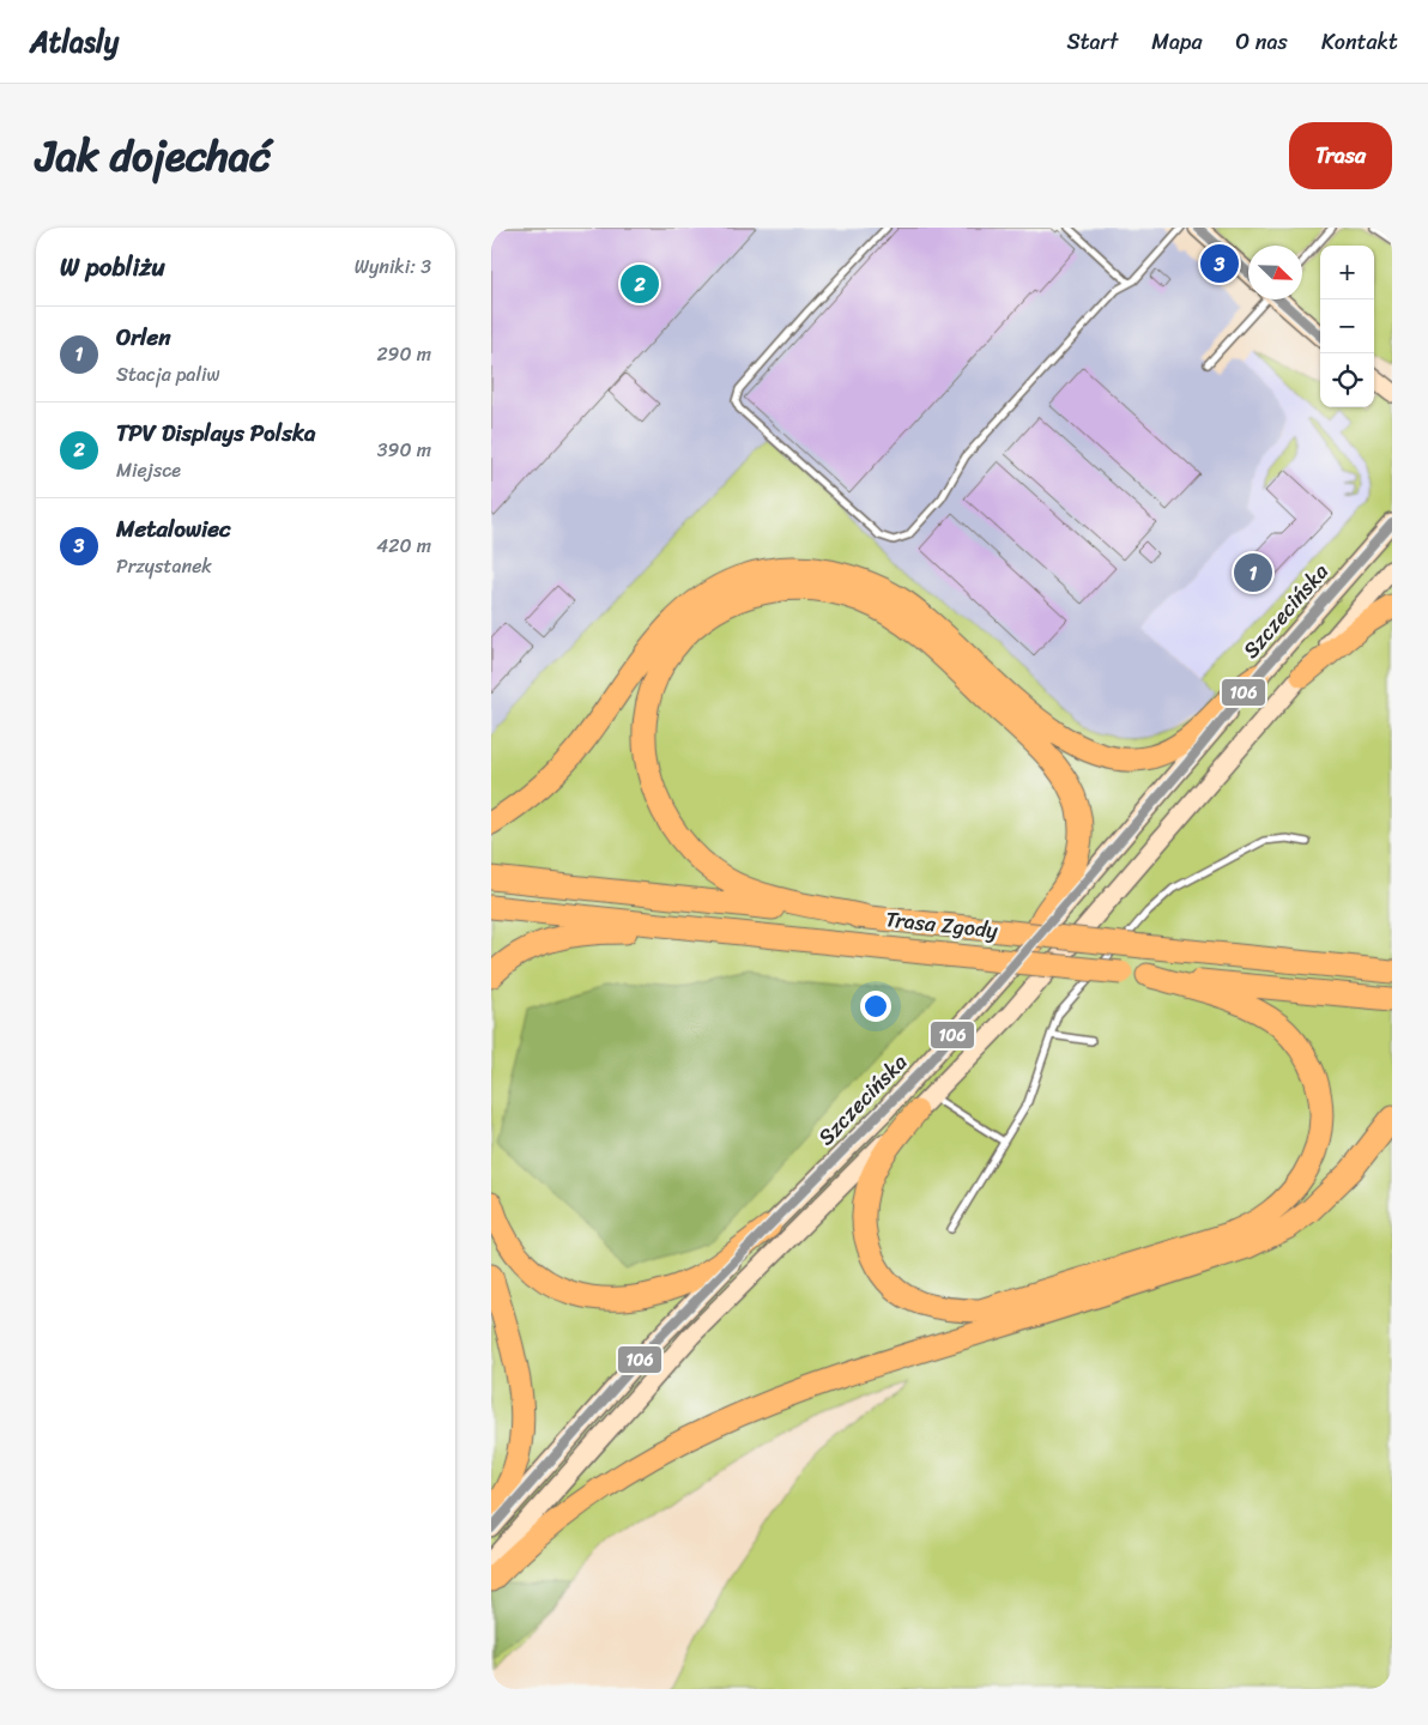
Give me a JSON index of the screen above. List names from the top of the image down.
{
  "streets": {
    "highway": ["Trasa Zgody"],
    "main road": ["Szczecińska"]
  },
  "lines": ["transit line 106"],
  "north": "bottom right",
  "page": {
    "header": "Atlasly",
    "nav": [
      "Start",
      "Mapa",
      "O nas",
      "Kontakt"
    ],
    "title": "Jak dojechać",
    "buttons": "Trasa",
    "heading": ["W pobliżu", "Wyniki: 3"],
    "pins": ["3", "2", "1"],
    "map_buttons": ["+", "−"],
    "list": [
      {
        "mark": "1",
        "name": "Orlen",
        "note": "Stacja paliw",
        "value": "290 m"
      },
      {
        "mark": "2",
        "name": "TPV Displays Polska",
        "note": "Miejsce",
        "value": "390 m"
      },
      {
        "mark": "3",
        "name": "Metalowiec",
        "note": "Przystanek",
        "value": "420 m"
      }
    ]
  }
}
